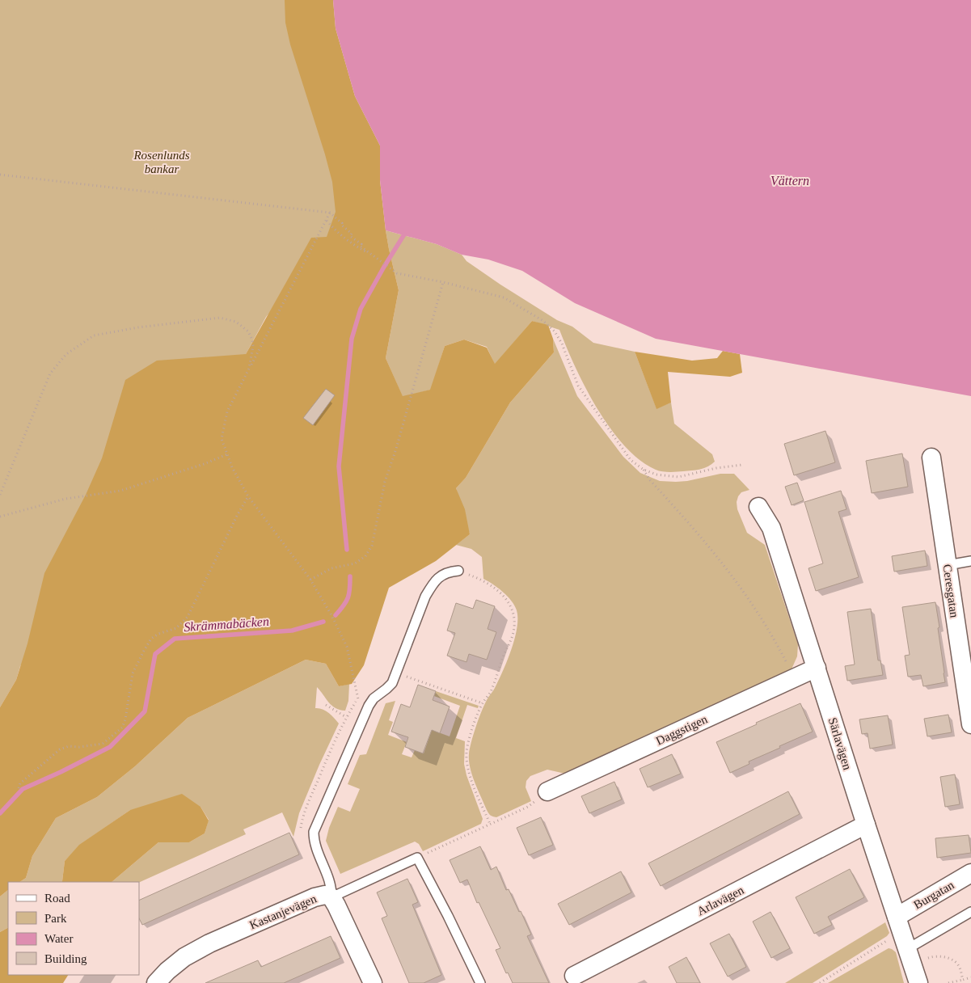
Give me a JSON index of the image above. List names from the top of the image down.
{
  "streets": {
    "street": [
      "Ceresgatan",
      "Daggstigen",
      "Särlavägen",
      "Burgatan",
      "Arlavägen",
      "Kastanjevägen"
    ]
  },
  "crossings": [
    ["Daggstigen", "Särlavägen"],
    ["Särlavägen", "Burgatan"],
    ["Särlavägen", "Arlavägen"]
  ],
  "water": ["Vättern", "Skrämmabäcken"],
  "parks": ["Rosenlunds bankar"],
  "legend": [
    "Road",
    "Park",
    "Water",
    "Building"
  ]
}
